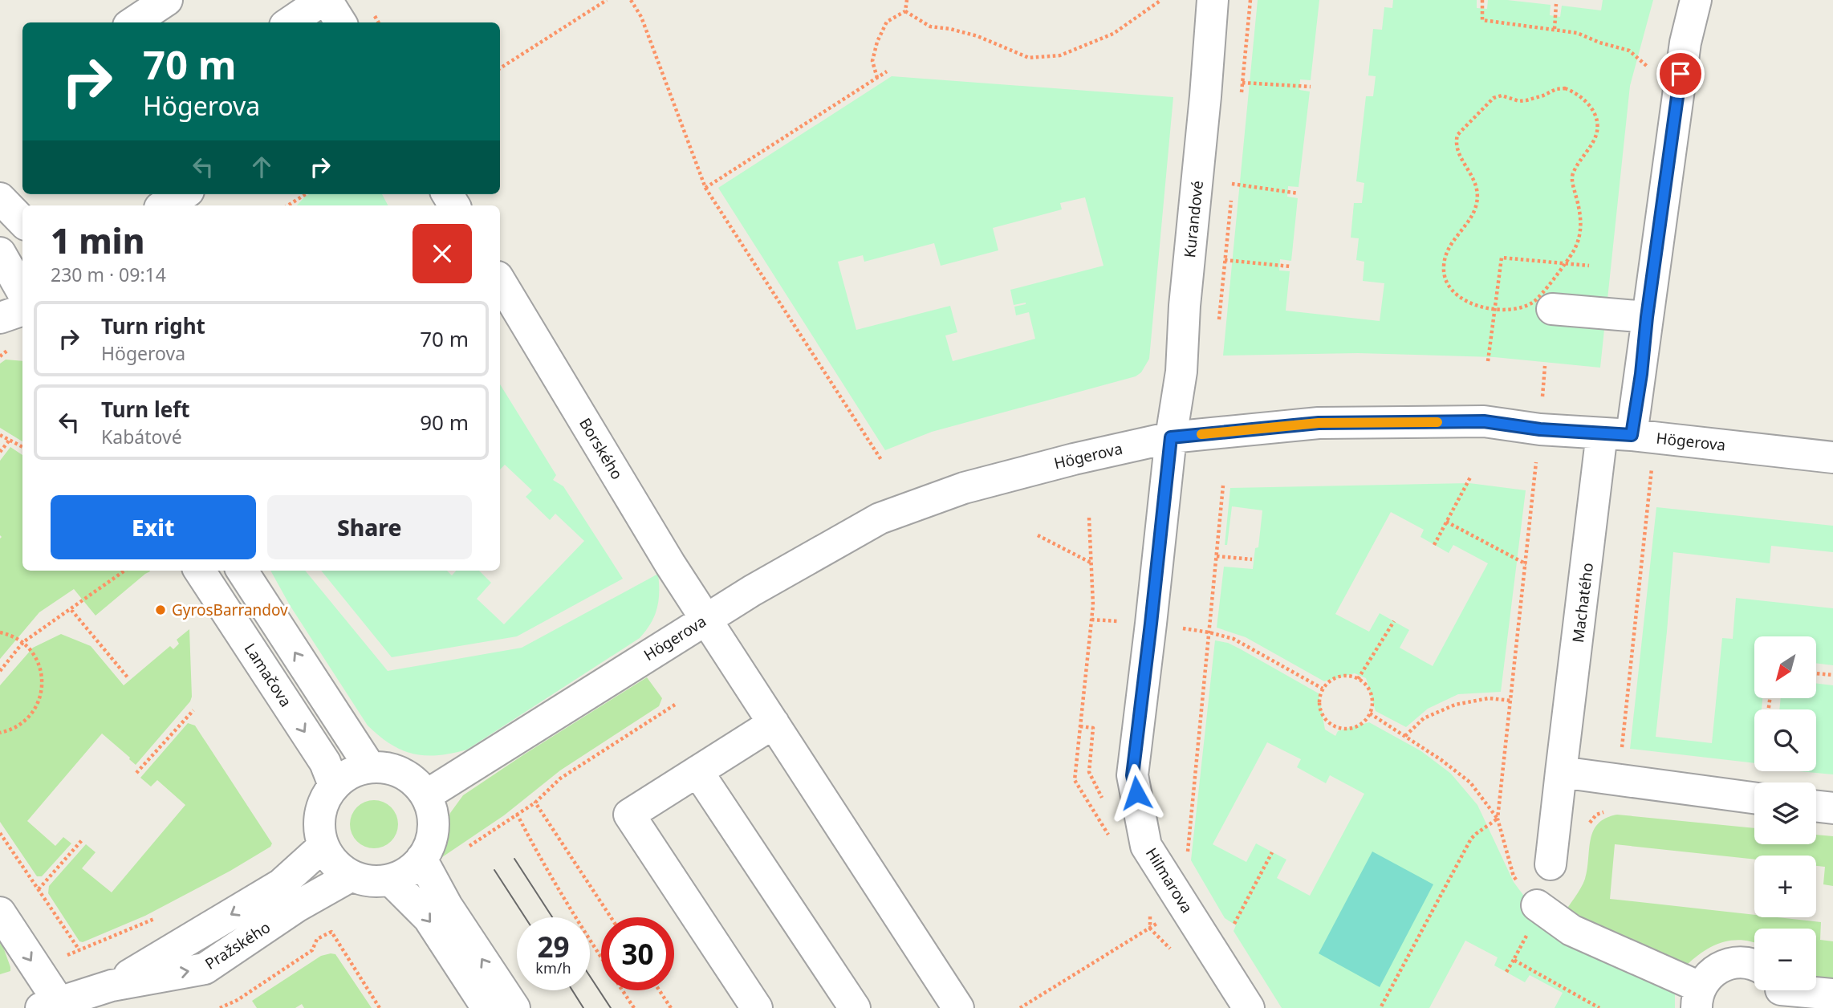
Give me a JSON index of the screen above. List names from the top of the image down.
{
  "streets": {
    "street": [
      "Kurandové",
      "Högerova",
      "Borského",
      "Machatého",
      "Lamačova",
      "Hilmarova",
      "Pražského"
    ]
  },
  "crossings": [
    ["Kurandové", "Högerova"],
    ["Kurandové", "Hilmarova"],
    ["Högerova", "Borského"],
    ["Högerova", "Machatého"],
    ["Högerova", "Lamačova"],
    ["Högerova", "Hilmarova"],
    ["Högerova", "Pražského"],
    ["Lamačova", "Pražského"]
  ],
  "places": ["GyrosBarrandov"],
  "north": "bottom left",
  "page": {
    "turn": ["70 m", "Högerova"],
    "heading": ["1 min", "230 m · 09:14"],
    "list": [
      {
        "name": "Turn right",
        "note": "Högerova",
        "value": "70 m"
      },
      {
        "name": "Turn left",
        "note": "Kabátové",
        "value": "90 m"
      }
    ],
    "buttons": ["Exit", "Share"],
    "map_buttons": ["+", "−"],
    "speed": "29 km/h",
    "limit": "30"
  }
}
